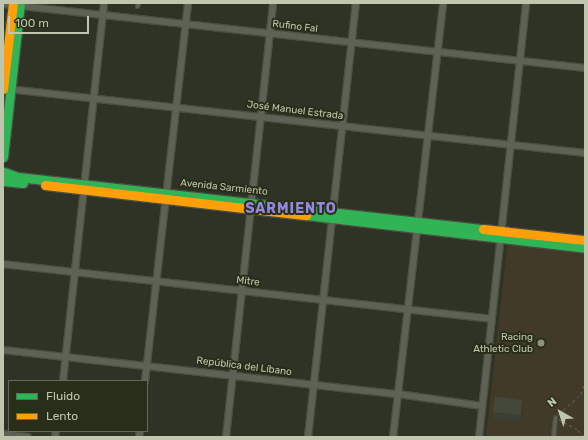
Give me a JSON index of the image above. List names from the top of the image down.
{
  "streets": {
    "main road": ["Avenida Sarmiento"],
    "street": [
      "Rufino Fal",
      "José Manuel Estrada",
      "Mitre",
      "República del Líbano"
    ]
  },
  "districts": ["SARMIENTO"],
  "places": ["Racing Athletic Club"],
  "legend": ["Fluido", "Lento"],
  "scale_bar": "100 m",
  "north": "top left"
}
